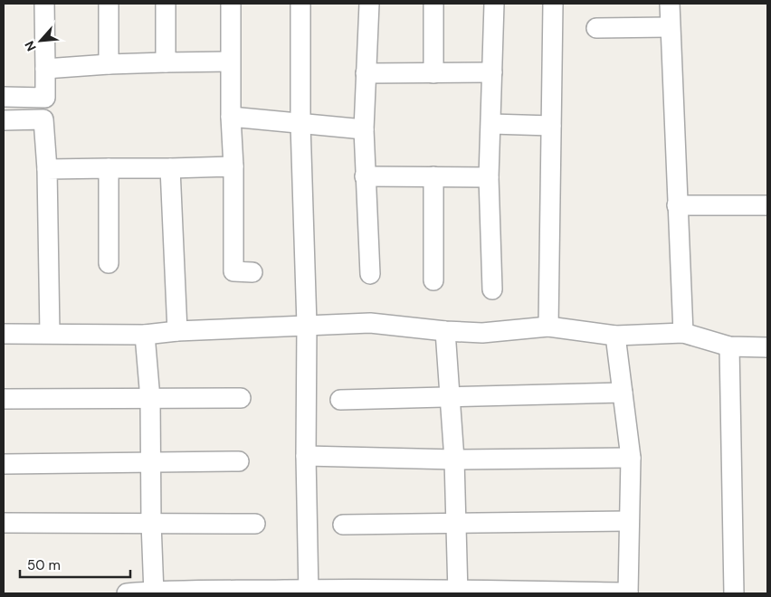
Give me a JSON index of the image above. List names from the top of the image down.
{
  "scale_bar": "50 m",
  "north": "bottom left"
}
